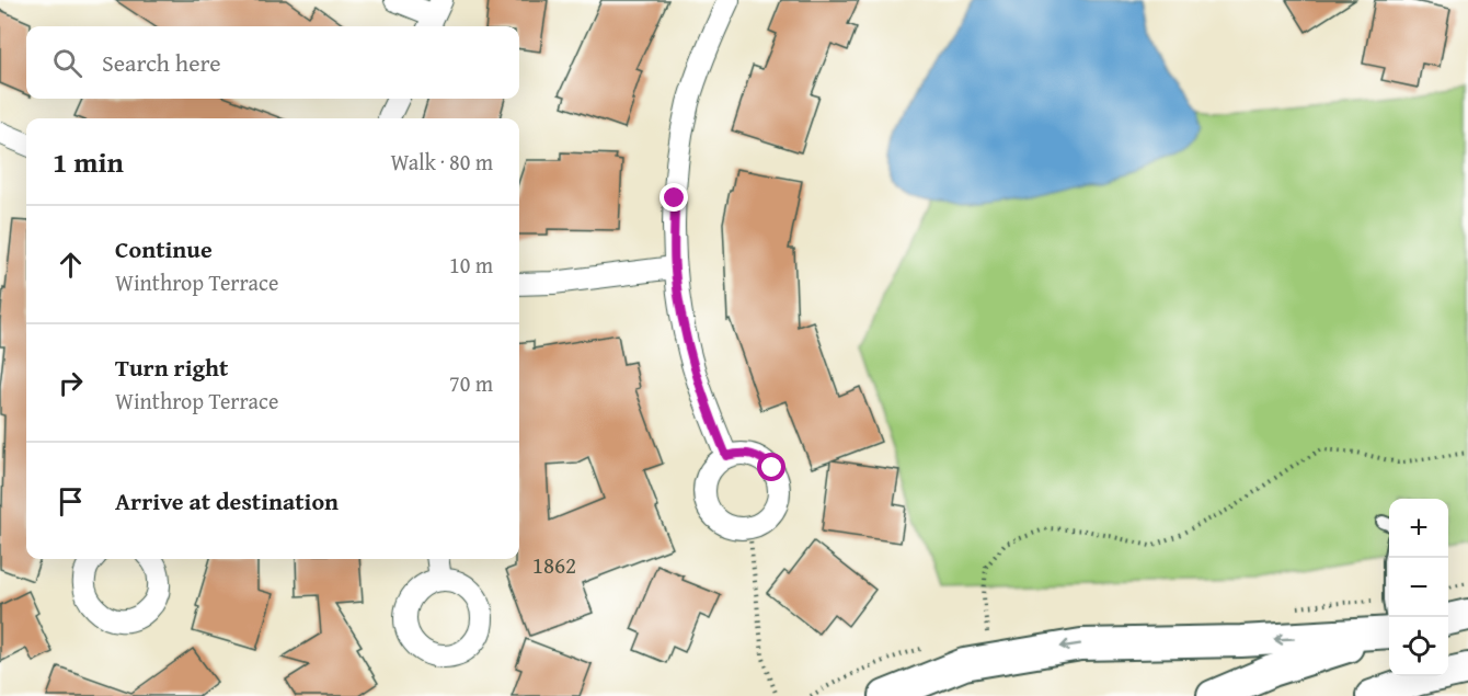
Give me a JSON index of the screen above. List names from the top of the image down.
{
  "house_numbers": ["1862"],
  "page": {
    "search": "Search here",
    "heading": ["1 min", "Walk · 80 m"],
    "list": [
      ["Continue", "Winthrop Terrace", "10 m"],
      ["Turn right", "Winthrop Terrace", "70 m"],
      "Arrive at destination"
    ],
    "map_buttons": ["+", "−"]
  }
}
